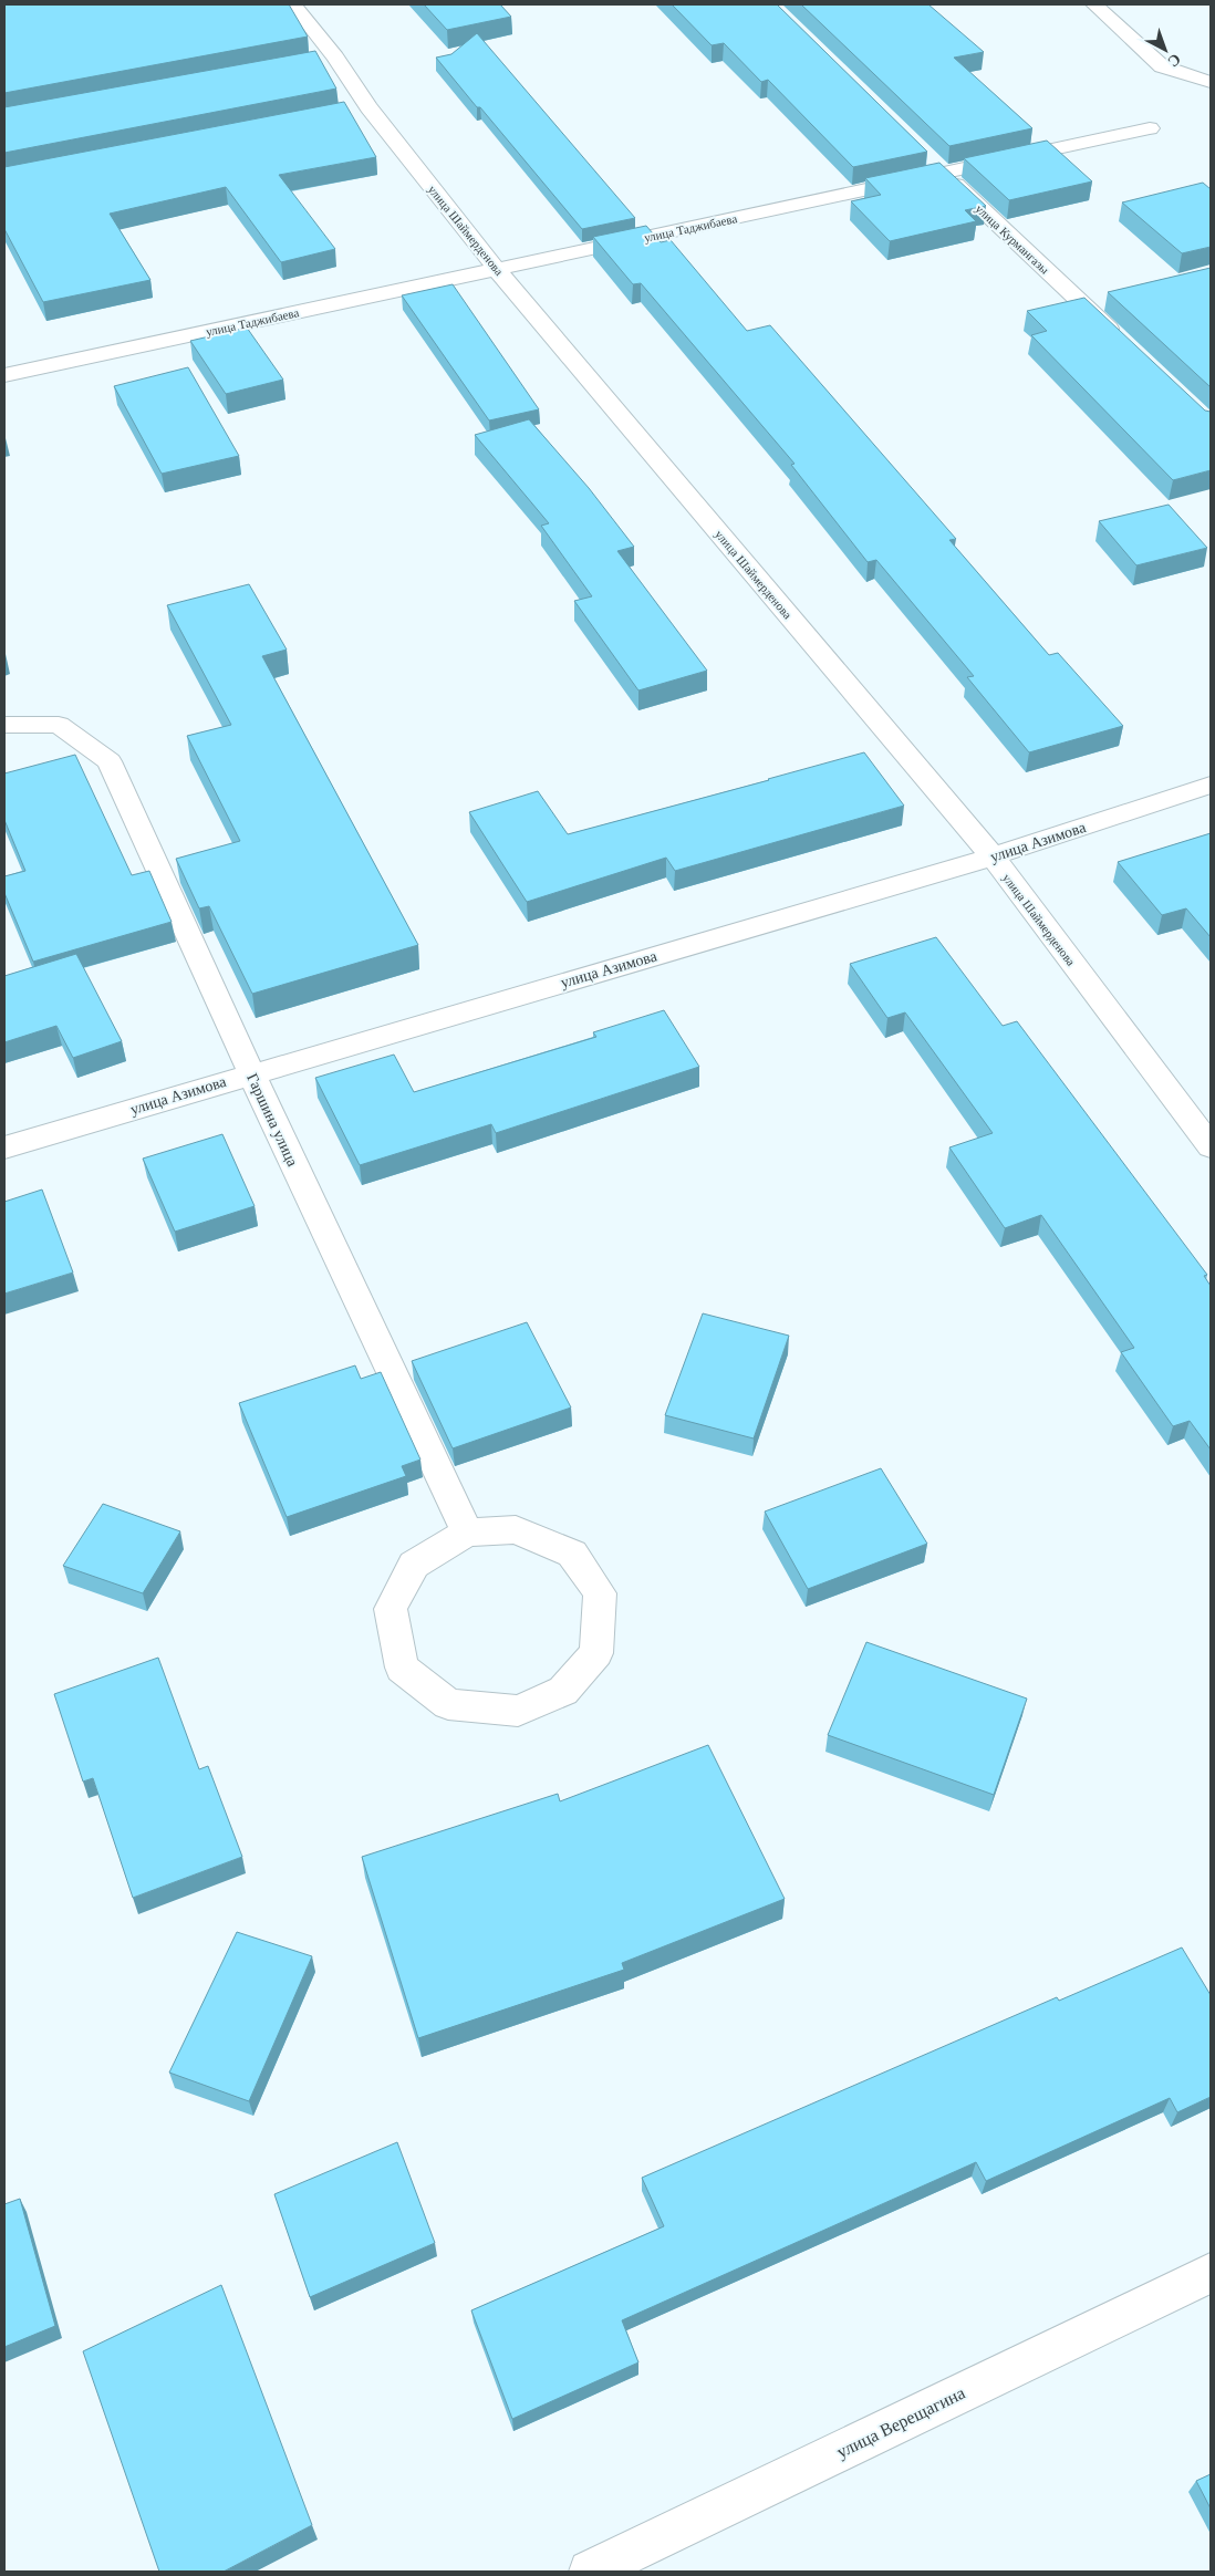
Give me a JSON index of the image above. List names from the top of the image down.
{
  "streets": {
    "street": [
      "улица Таджибаева",
      "улица Шаймерденова",
      "улица Курмангазы",
      "улица Азимова",
      "Гаршина улица",
      "улица Верещагина"
    ]
  },
  "crossings": [
    ["улица Таджибаева", "улица Шаймерденова"],
    ["улица Таджибаева", "улица Курмангазы"],
    ["улица Шаймерденова", "улица Азимова"],
    ["улица Азимова", "Гаршина улица"]
  ],
  "north": "bottom right"
}
